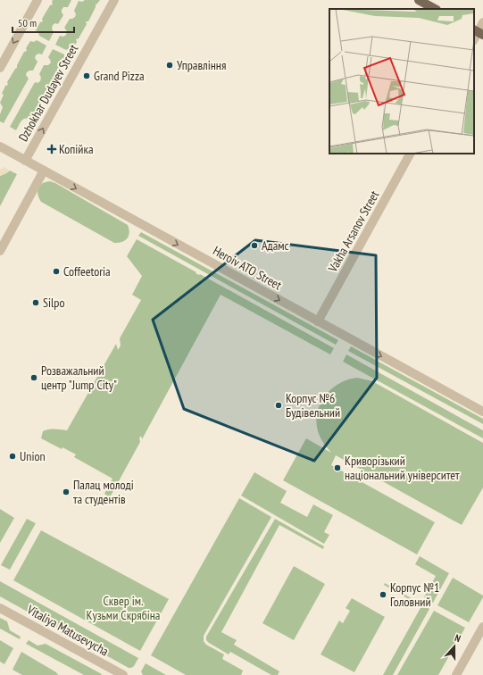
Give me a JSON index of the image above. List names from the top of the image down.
{
  "streets": {
    "street": [
      "Dzhokhar Dudayev Street",
      "Vakha Arsanov Street",
      "Heroiv ATO Street",
      "Vitaliya Matusevycha"
    ]
  },
  "crossings": [
    ["Dzhokhar Dudayev Street", "Heroiv ATO Street"],
    ["Vakha Arsanov Street", "Heroiv ATO Street"]
  ],
  "one_way": ["Heroiv ATO Street"],
  "parks": ["Сквер ім. Кузьми Скрябіна"],
  "places": {
    "other": [
      "Управління",
      "Grand Pizza",
      "Адамс",
      "Coffeetoria",
      "Silpo",
      "Розважальний центр \"Jump City\"",
      "Корпус №6 Будівельний",
      "Union",
      "Криворізький національний університет",
      "Палац молоді та студентів",
      "Корпус №1 Головний"
    ],
    "health": ["Копійка"]
  },
  "scale_bar": "50 m",
  "north": "top"
}
